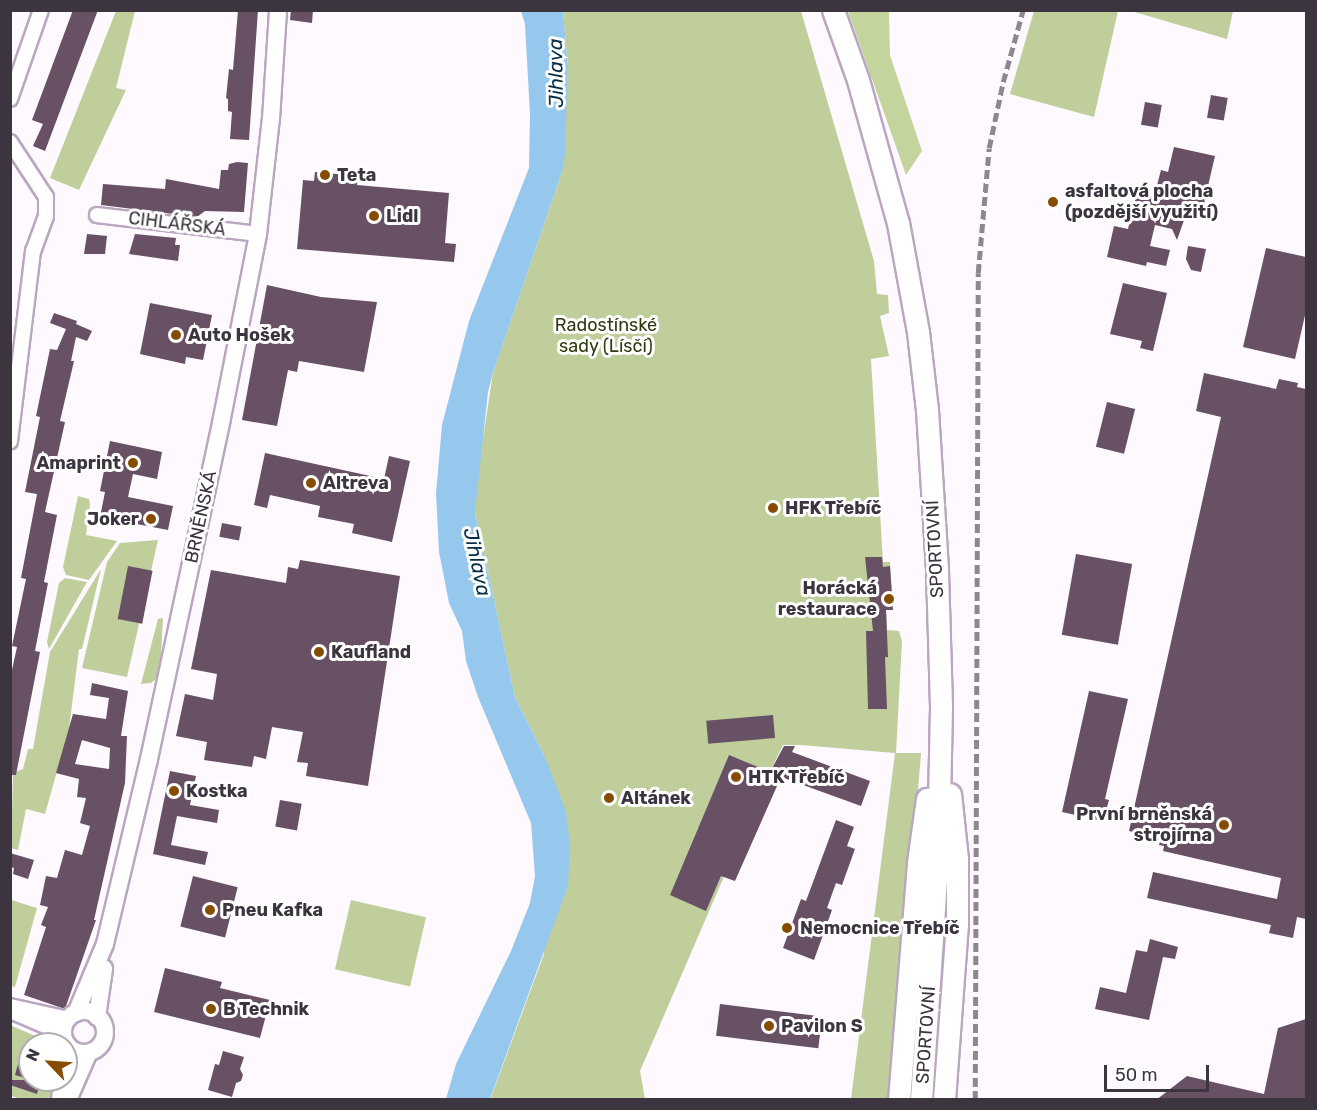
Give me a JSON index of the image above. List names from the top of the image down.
{
  "streets": {
    "main road": ["SPORTOVNÍ"],
    "street": ["CIHLÁŘSKÁ", "BRNĚNSKÁ"]
  },
  "crossings": [
    ["CIHLÁŘSKÁ", "BRNĚNSKÁ"]
  ],
  "water": ["Jihlava"],
  "parks": ["Radostínské sady (Lísčí)"],
  "places": [
    "Teta",
    "asfaltová plocha (pozdější využití)",
    "Lidl",
    "Auto Hošek",
    "Amaprint",
    "Altreva",
    "HFK Třebíč",
    "Joker",
    "Horácká restaurace",
    "Kaufland",
    "HTK Třebíč",
    "Kostka",
    "Altánek",
    "První brněnská strojírna",
    "Pneu Kafka",
    "Nemocnice Třebíč",
    "B Technik",
    "Pavilon S"
  ],
  "scale_bar": "50 m",
  "north": "top left"
}
